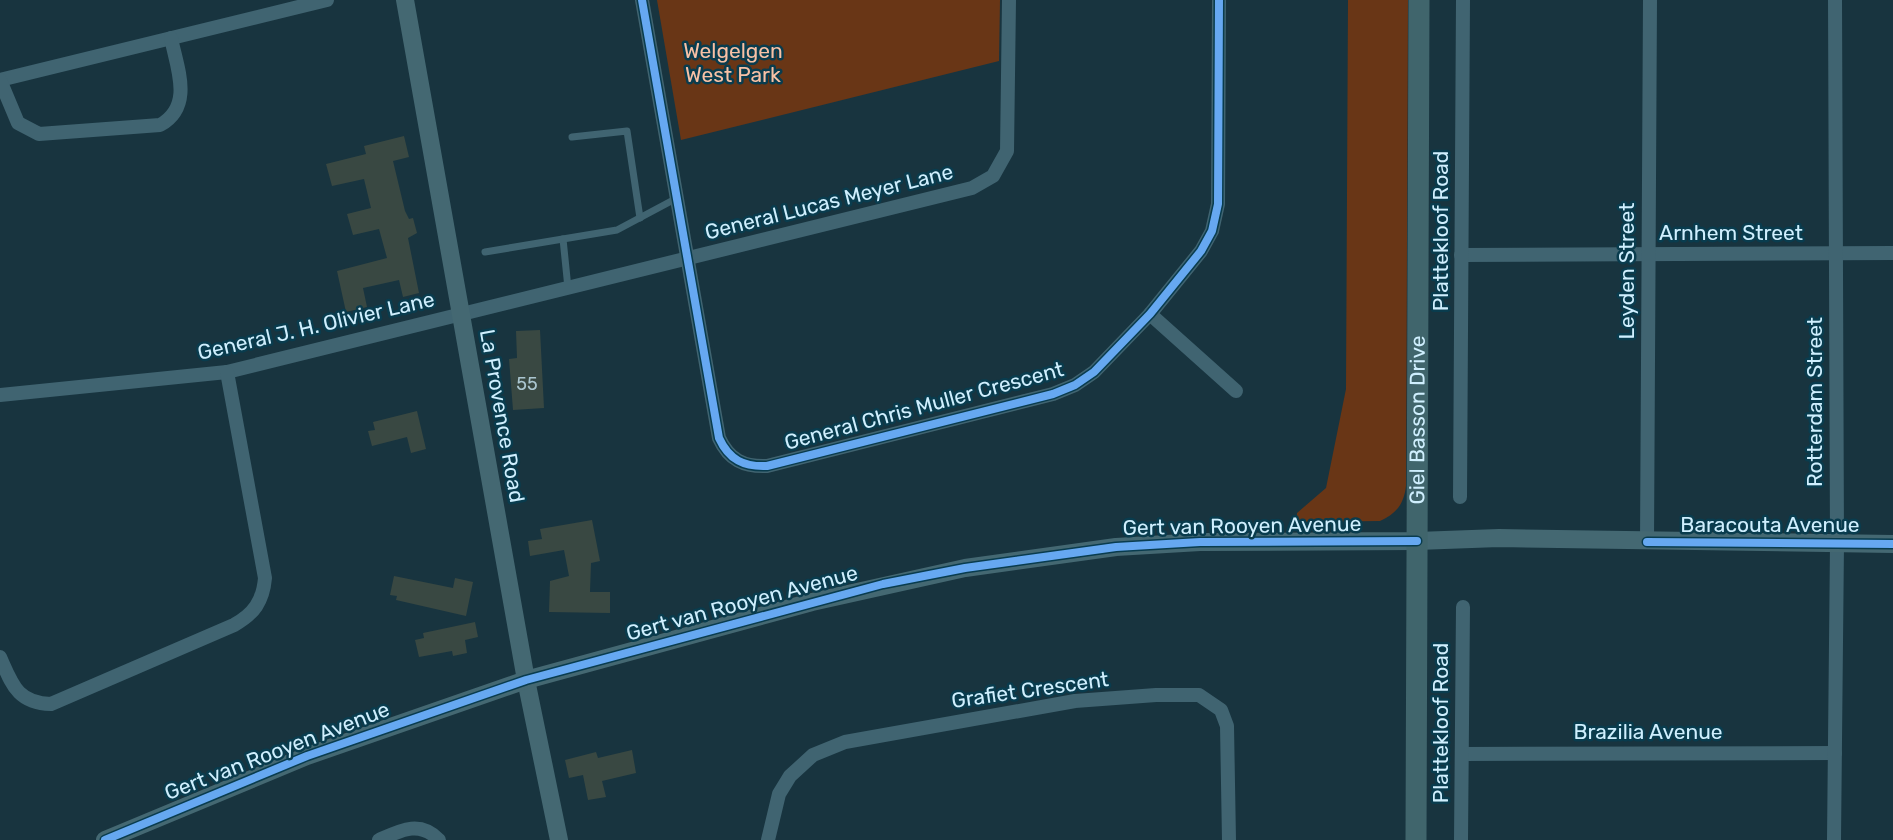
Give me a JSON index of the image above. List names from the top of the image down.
{
  "streets": {
    "main road": ["Giel Basson Drive"],
    "street": [
      "General Lucas Meyer Lane",
      "Plattekloof Road",
      "Arnhem Street",
      "Leyden Street",
      "General J. H. Olivier Lane",
      "Rotterdam Street",
      "General Chris Muller Crescent",
      "La Provence Road",
      "Baracouta Avenue",
      "Gert van Rooyen Avenue",
      "Grafiet Crescent",
      "Brazilia Avenue"
    ]
  },
  "crossings": [
    ["General Lucas Meyer Lane", "General J. H. Olivier Lane"],
    ["General Lucas Meyer Lane", "General Chris Muller Crescent"],
    ["General Lucas Meyer Lane", "La Provence Road"],
    ["Plattekloof Road", "Arnhem Street"],
    ["Plattekloof Road", "Brazilia Avenue"],
    ["Arnhem Street", "Leyden Street"],
    ["Arnhem Street", "Rotterdam Street"],
    ["Leyden Street", "Baracouta Avenue"],
    ["General J. H. Olivier Lane", "La Provence Road"],
    ["Rotterdam Street", "Baracouta Avenue"],
    ["Rotterdam Street", "Brazilia Avenue"],
    ["La Provence Road", "Gert van Rooyen Avenue"],
    ["Giel Basson Drive", "Baracouta Avenue"],
    ["Giel Basson Drive", "Gert van Rooyen Avenue"],
    ["Baracouta Avenue", "Gert van Rooyen Avenue"]
  ],
  "parks": ["Welgelgen West Park"],
  "house_numbers": ["55"]
}
